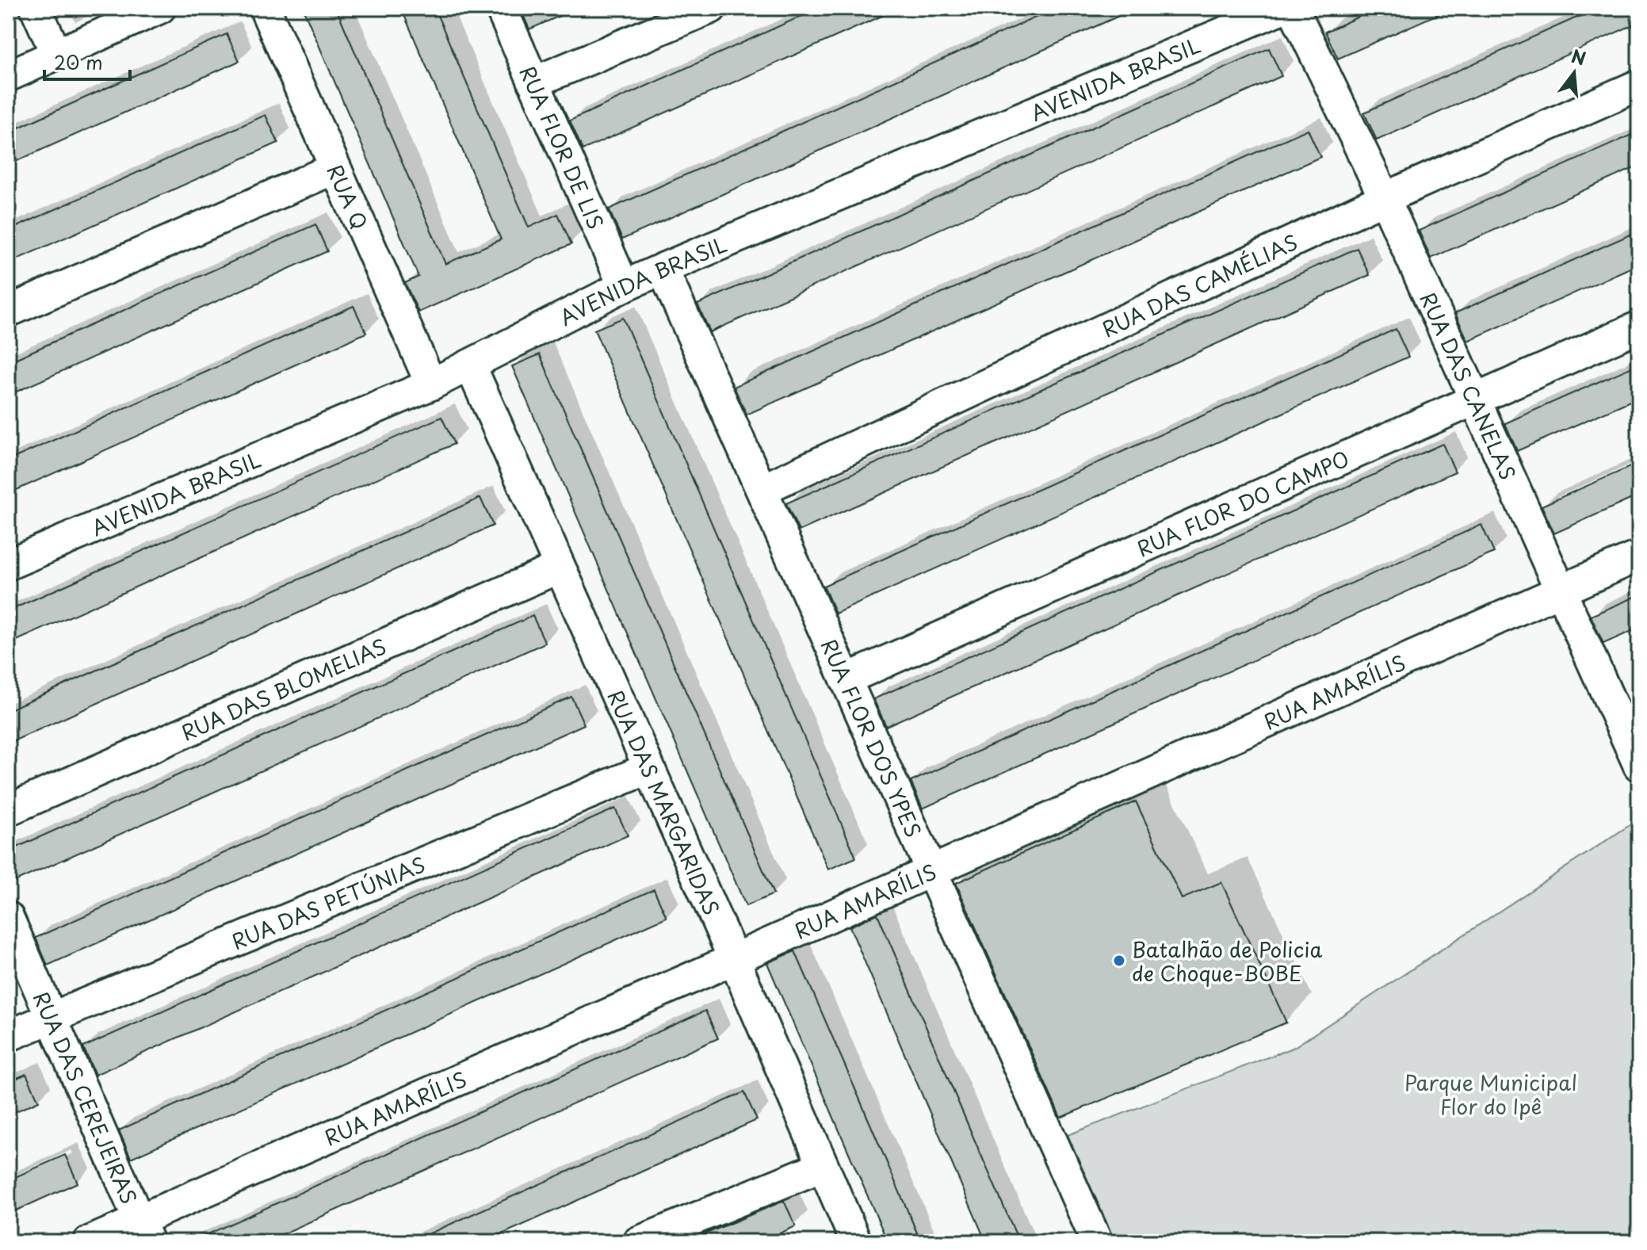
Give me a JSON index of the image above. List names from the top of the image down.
{
  "streets": {
    "street": [
      "AVENIDA BRASIL",
      "RUA FLOR DE LIS",
      "RUA Q",
      "RUA DAS CAMÉLIAS",
      "RUA DAS CANELAS",
      "RUA FLOR DO CAMPO",
      "RUA DAS BLOMELIAS",
      "RUA AMARÍLIS",
      "RUA FLOR DOS YPES",
      "RUA DAS MARGARIDAS",
      "RUA DAS PETÚNIAS",
      "RUA DAS CEREJEIRAS"
    ]
  },
  "crossings": [
    ["AVENIDA BRASIL", "RUA FLOR DE LIS"],
    ["AVENIDA BRASIL", "RUA Q"],
    ["AVENIDA BRASIL", "RUA FLOR DOS YPES"],
    ["AVENIDA BRASIL", "RUA DAS MARGARIDAS"],
    ["RUA DAS CAMÉLIAS", "RUA DAS CANELAS"],
    ["RUA DAS CAMÉLIAS", "RUA FLOR DOS YPES"],
    ["RUA DAS CANELAS", "RUA FLOR DO CAMPO"],
    ["RUA DAS CANELAS", "RUA AMARÍLIS"],
    ["RUA FLOR DO CAMPO", "RUA FLOR DOS YPES"],
    ["RUA DAS BLOMELIAS", "RUA DAS MARGARIDAS"],
    ["RUA AMARÍLIS", "RUA FLOR DOS YPES"],
    ["RUA AMARÍLIS", "RUA DAS MARGARIDAS"],
    ["RUA AMARÍLIS", "RUA DAS CEREJEIRAS"],
    ["RUA DAS MARGARIDAS", "RUA DAS PETÚNIAS"],
    ["RUA DAS PETÚNIAS", "RUA DAS CEREJEIRAS"]
  ],
  "parks": ["Parque Municipal Flor do Ipê"],
  "places": ["Batalhão de Policia de Choque-BOBE"],
  "scale_bar": "20 m",
  "north": "top"
}
